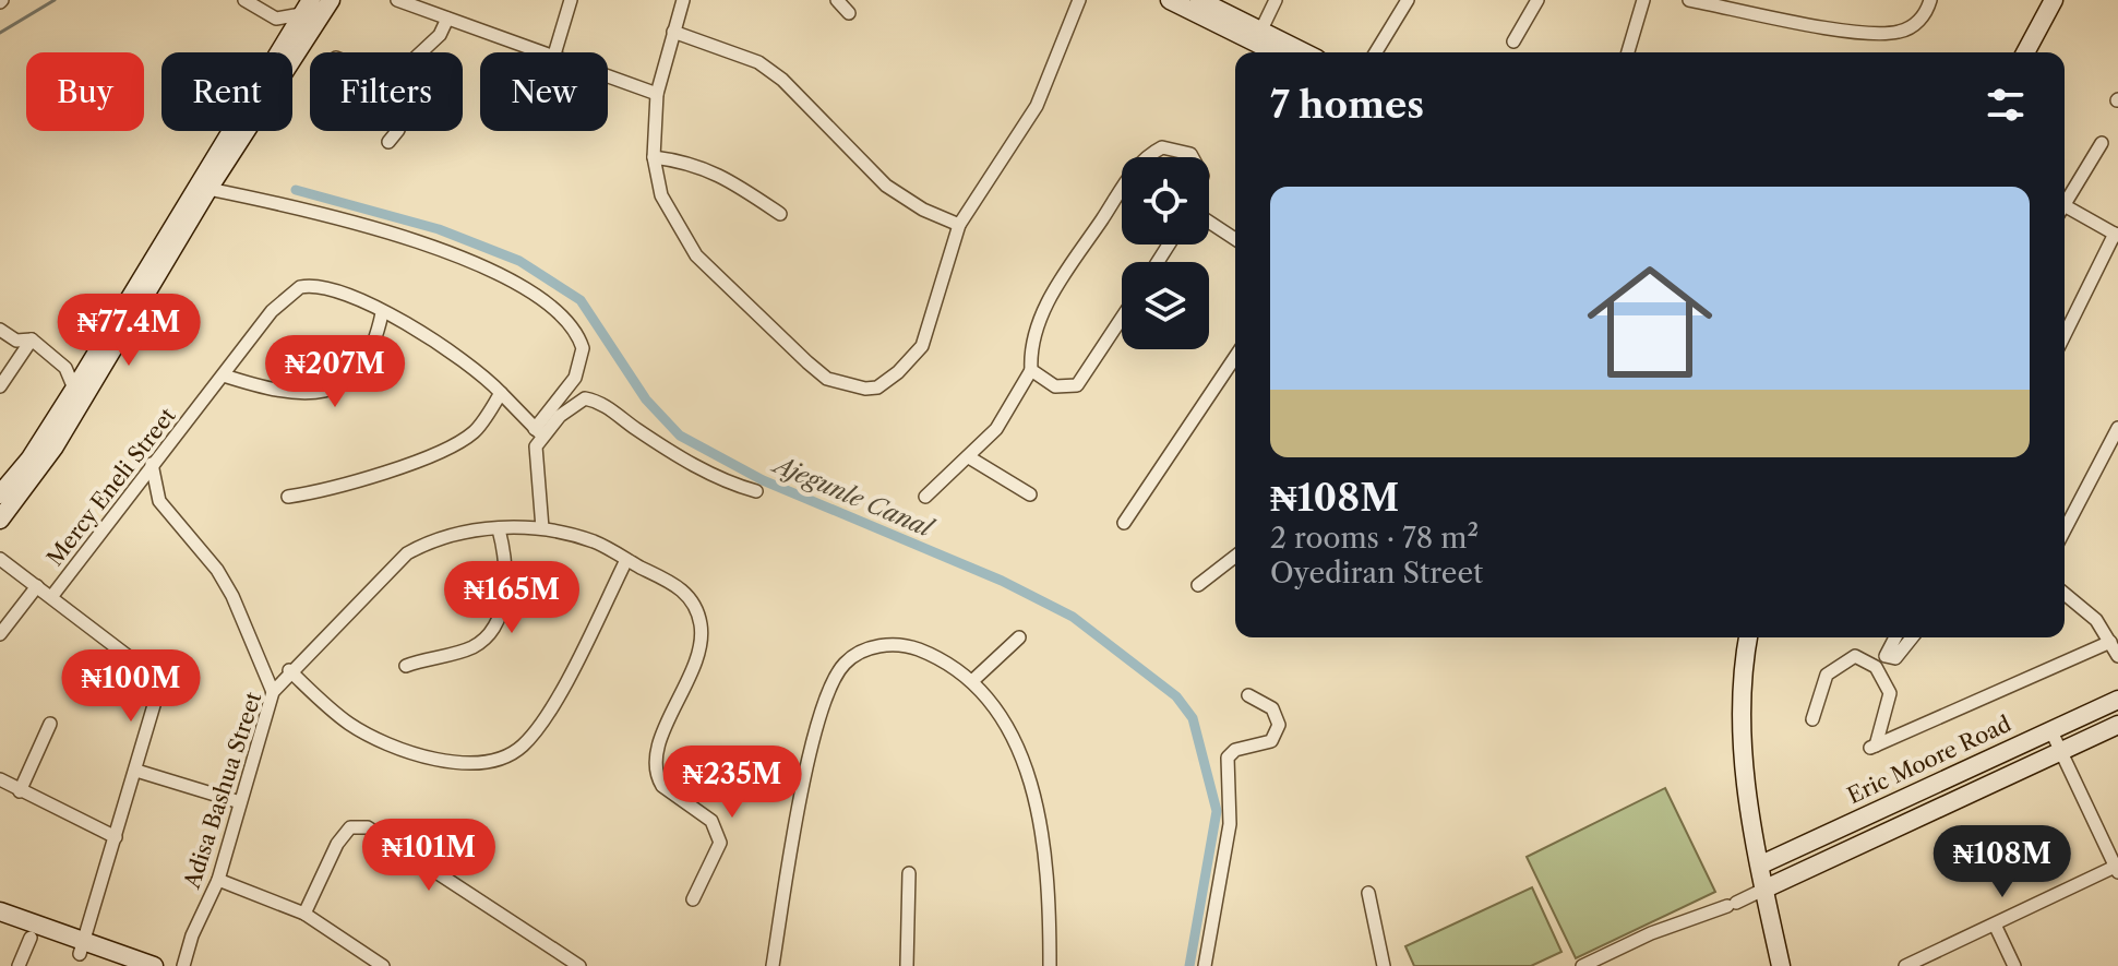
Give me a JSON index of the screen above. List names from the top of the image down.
{
  "streets": {
    "street": ["Mercy Eneli Street", "Eric Moore Road", "Adisa Bashua Street"]
  },
  "water": ["Ajegunle Canal"],
  "page": {
    "chip": [
      "Buy",
      "Rent",
      "Filters",
      "New"
    ],
    "heading": "7 homes",
    "list": [
      {
        "name": "₦108M",
        "note": "2 rooms · 78 m² · Oyediran Street"
      }
    ],
    "price": [
      "₦77.4M",
      "₦207M",
      "₦165M",
      "₦100M",
      "₦235M",
      "₦101M",
      "₦108M"
    ]
  }
}
